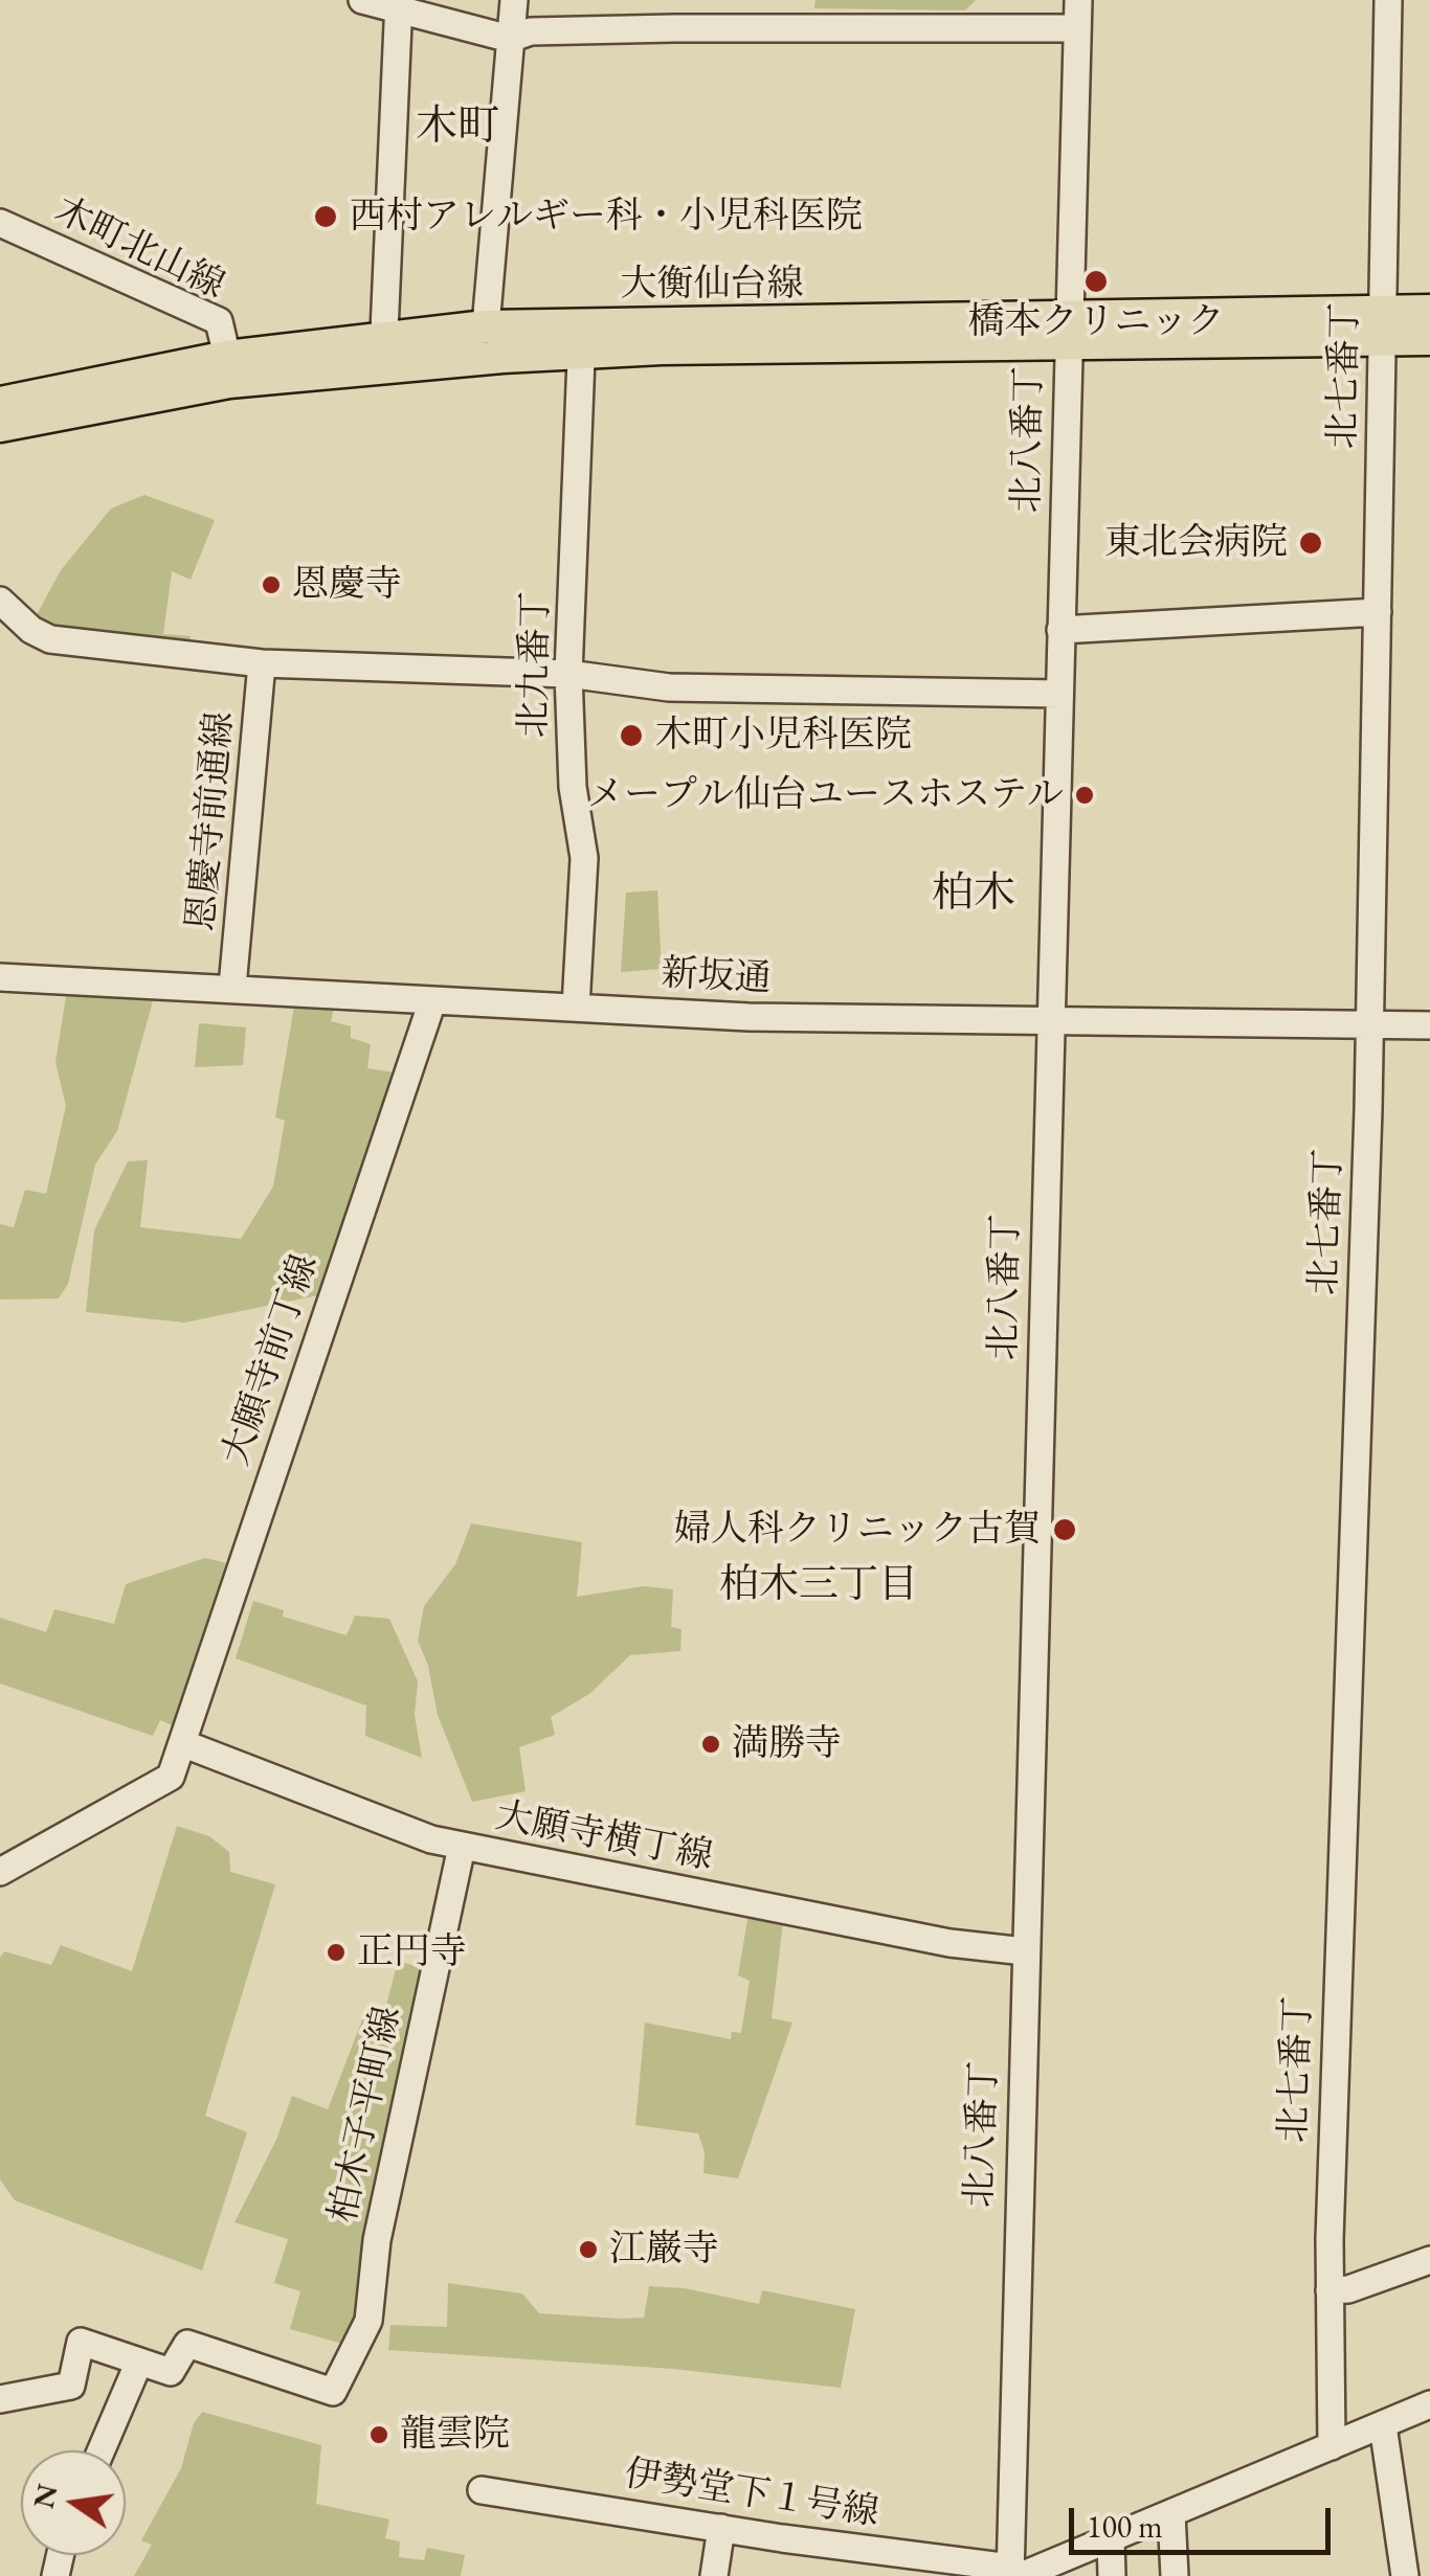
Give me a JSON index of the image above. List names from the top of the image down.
{
  "streets": {
    "main road": ["大衡仙台線"],
    "street": [
      "木町北山線",
      "北七番丁",
      "北八番丁",
      "北九番丁",
      "恩慶寺前通線",
      "新坂通",
      "大願寺前丁線",
      "大願寺横丁線",
      "柏木子平町線",
      "伊勢堂下１号線"
    ]
  },
  "crossings": [
    ["木町北山線", "大衡仙台線"],
    ["大衡仙台線", "北七番丁"],
    ["大衡仙台線", "北八番丁"],
    ["大衡仙台線", "北九番丁"],
    ["北七番丁", "新坂通"],
    ["北八番丁", "新坂通"],
    ["北八番丁", "大願寺横丁線"],
    ["北八番丁", "伊勢堂下１号線"],
    ["北九番丁", "新坂通"],
    ["恩慶寺前通線", "新坂通"],
    ["新坂通", "大願寺前丁線"],
    ["大願寺前丁線", "大願寺横丁線"],
    ["大願寺横丁線", "柏木子平町線"]
  ],
  "districts": ["木町", "柏木", "柏木三丁目"],
  "places": [
    "西村アレルギー科・小児科医院",
    "橋本クリニック",
    "東北会病院",
    "恩慶寺",
    "木町小児科医院",
    "メープル仙台ユースホステル",
    "婦人科クリニック古賀",
    "満勝寺",
    "正円寺",
    "江巌寺",
    "龍雲院"
  ],
  "scale_bar": "100 m",
  "north": "left"
}
